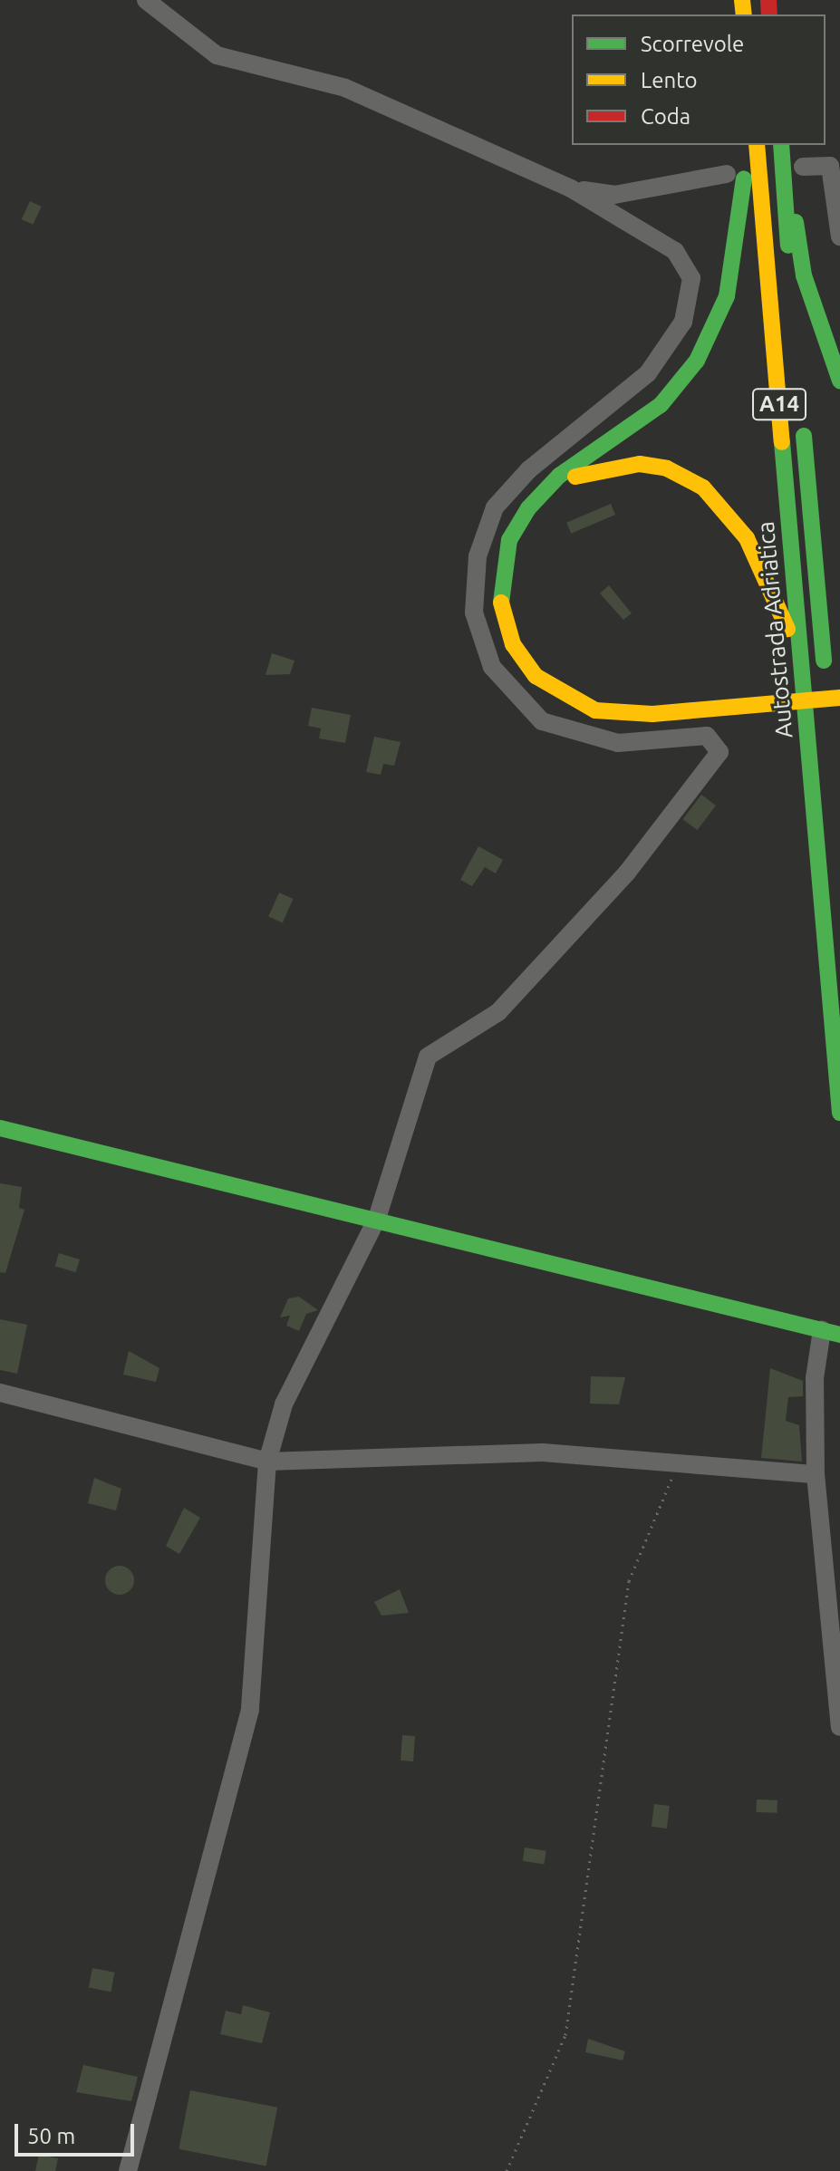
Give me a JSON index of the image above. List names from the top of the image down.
{
  "streets": {
    "main road": ["A14", "Autostrada Adriatica"]
  },
  "legend": ["Scorrevole", "Lento", "Coda"],
  "scale_bar": "50 m"
}
